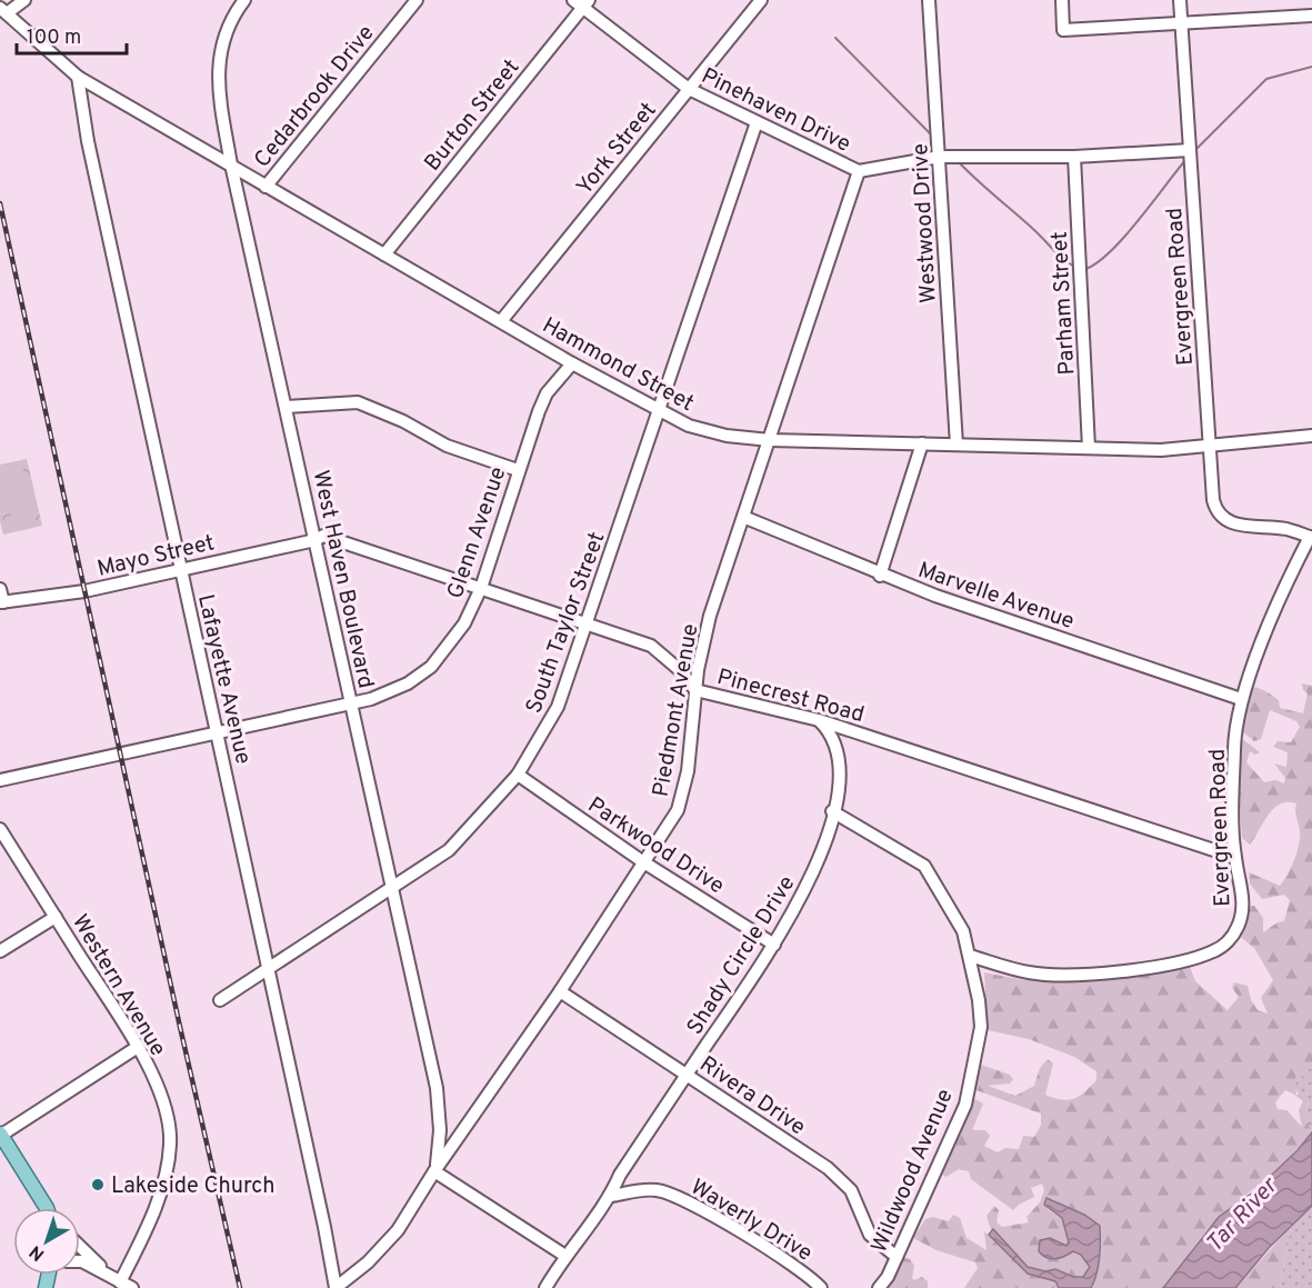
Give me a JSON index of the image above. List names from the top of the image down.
{
  "streets": {
    "street": [
      "Cedarbrook Drive",
      "Pinehaven Drive",
      "Burton Street",
      "York Street",
      "Westwood Drive",
      "Evergreen Road",
      "Parham Street",
      "Hammond Street",
      "Glenn Avenue",
      "Mayo Street",
      "West Haven Boulevard",
      "Marvelle Avenue",
      "South Taylor Street",
      "Lafayette Avenue",
      "Pinecrest Road",
      "Piedmont Avenue",
      "Parkwood Drive",
      "Shady Circle Drive",
      "Western Avenue",
      "Rivera Drive",
      "Wildwood Avenue",
      "Waverly Drive"
    ]
  },
  "crossings": [
    ["Cedarbrook Drive", "Hammond Street"],
    ["Pinehaven Drive", "Burton Street"],
    ["Pinehaven Drive", "York Street"],
    ["Pinehaven Drive", "Westwood Drive"],
    ["Pinehaven Drive", "Evergreen Road"],
    ["Pinehaven Drive", "Parham Street"],
    ["Pinehaven Drive", "South Taylor Street"],
    ["Pinehaven Drive", "Piedmont Avenue"],
    ["Burton Street", "Hammond Street"],
    ["York Street", "Hammond Street"],
    ["Westwood Drive", "Hammond Street"],
    ["Evergreen Road", "Hammond Street"],
    ["Evergreen Road", "Marvelle Avenue"],
    ["Evergreen Road", "Pinecrest Road"],
    ["Evergreen Road", "Wildwood Avenue"],
    ["Parham Street", "Hammond Street"],
    ["Hammond Street", "Glenn Avenue"],
    ["Hammond Street", "West Haven Boulevard"],
    ["Hammond Street", "South Taylor Street"],
    ["Hammond Street", "Lafayette Avenue"],
    ["Hammond Street", "Piedmont Avenue"],
    ["Glenn Avenue", "West Haven Boulevard"],
    ["Glenn Avenue", "Lafayette Avenue"],
    ["Glenn Avenue", "Pinecrest Road"],
    ["Mayo Street", "West Haven Boulevard"],
    ["Mayo Street", "Lafayette Avenue"],
    ["Mayo Street", "Pinecrest Road"],
    ["West Haven Boulevard", "South Taylor Street"],
    ["West Haven Boulevard", "Pinecrest Road"],
    ["West Haven Boulevard", "Piedmont Avenue"],
    ["Marvelle Avenue", "Piedmont Avenue"],
    ["South Taylor Street", "Lafayette Avenue"],
    ["South Taylor Street", "Pinecrest Road"],
    ["South Taylor Street", "Parkwood Drive"],
    ["Lafayette Avenue", "Piedmont Avenue"],
    ["Pinecrest Road", "Piedmont Avenue"],
    ["Pinecrest Road", "Shady Circle Drive"],
    ["Piedmont Avenue", "Parkwood Drive"],
    ["Piedmont Avenue", "Rivera Drive"],
    ["Parkwood Drive", "Shady Circle Drive"],
    ["Shady Circle Drive", "Rivera Drive"],
    ["Shady Circle Drive", "Wildwood Avenue"],
    ["Shady Circle Drive", "Waverly Drive"],
    ["Rivera Drive", "Wildwood Avenue"]
  ],
  "water": ["Tar River"],
  "places": ["Lakeside Church"],
  "scale_bar": "100 m",
  "north": "bottom left"
}
